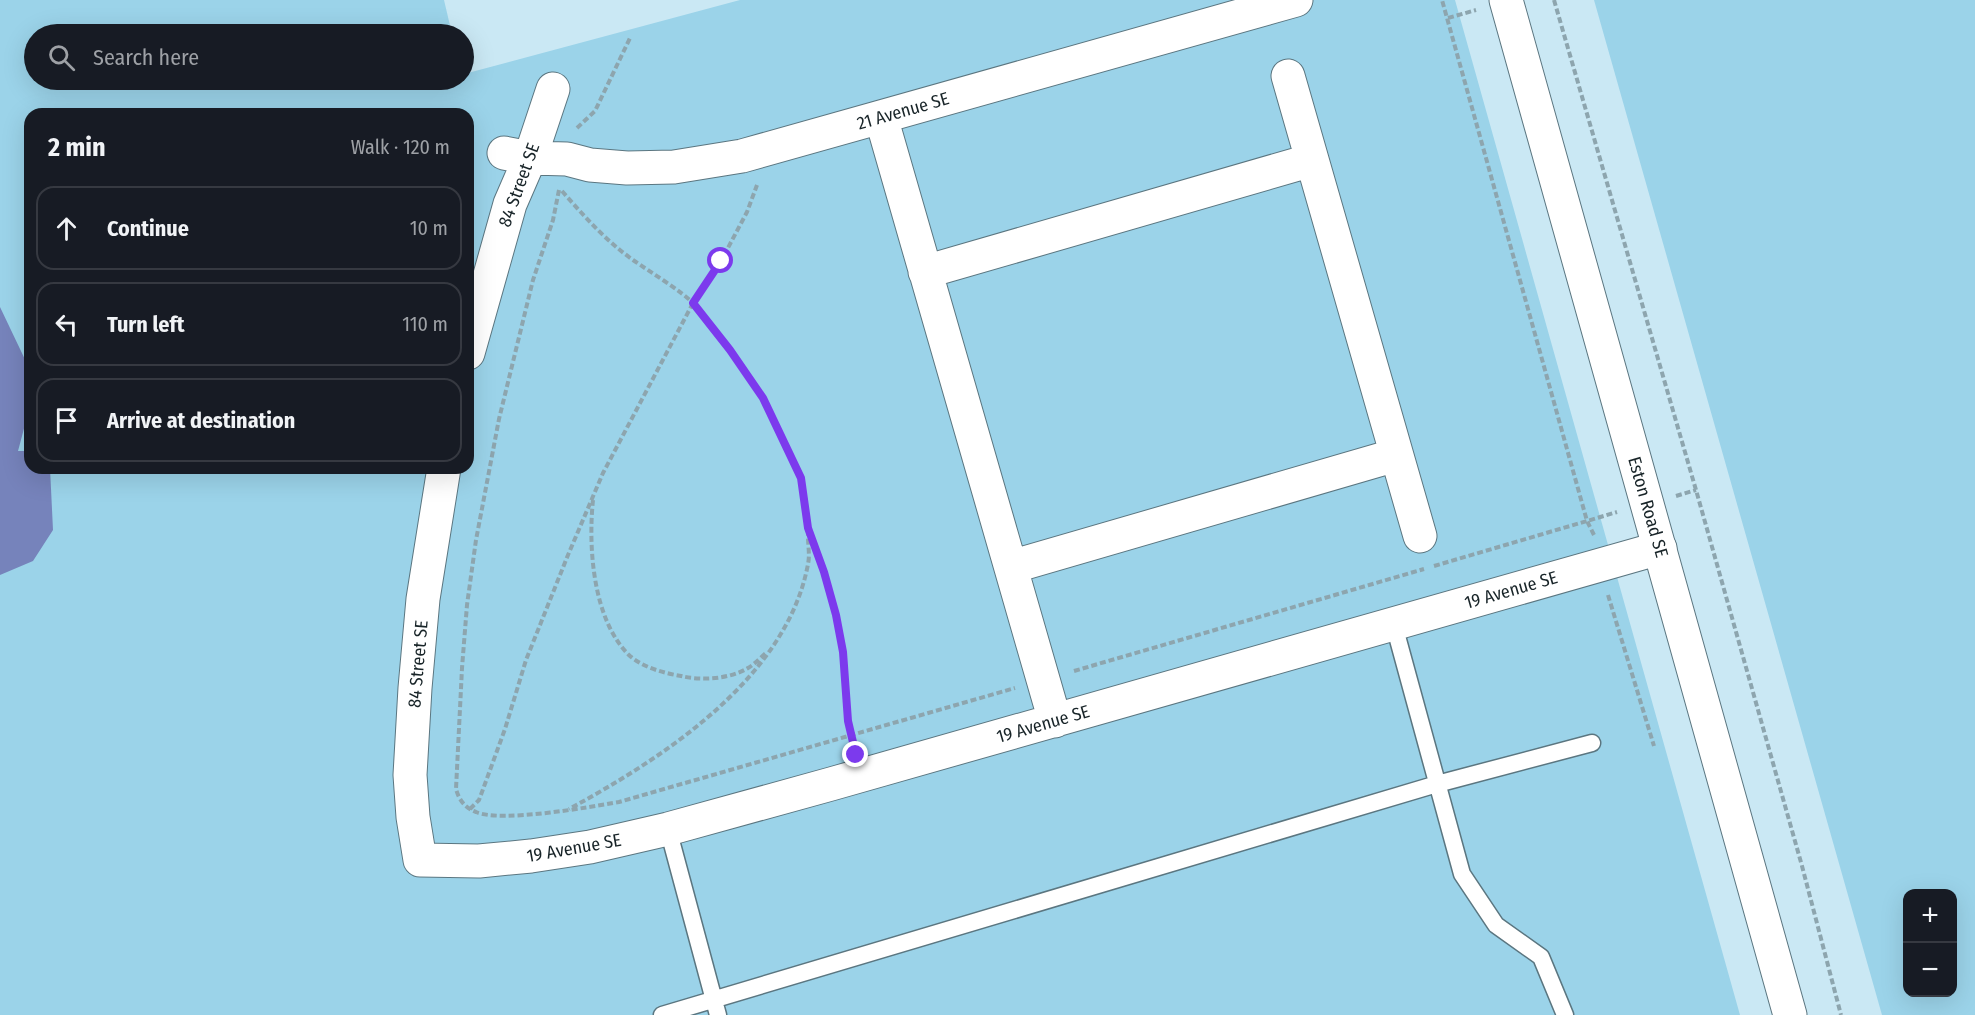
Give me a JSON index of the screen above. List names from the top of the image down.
{
  "streets": {
    "street": [
      "21 Avenue SE",
      "84 Street SE",
      "Eston Road SE",
      "19 Avenue SE"
    ]
  },
  "crossings": [
    ["21 Avenue SE", "84 Street SE"],
    ["84 Street SE", "19 Avenue SE"],
    ["Eston Road SE", "19 Avenue SE"]
  ],
  "page": {
    "search": "Search here",
    "heading": ["2 min", "Walk · 120 m"],
    "list": [
      ["Continue", "10 m"],
      ["Turn left", "110 m"],
      "Arrive at destination"
    ],
    "map_buttons": ["+", "−"]
  }
}
